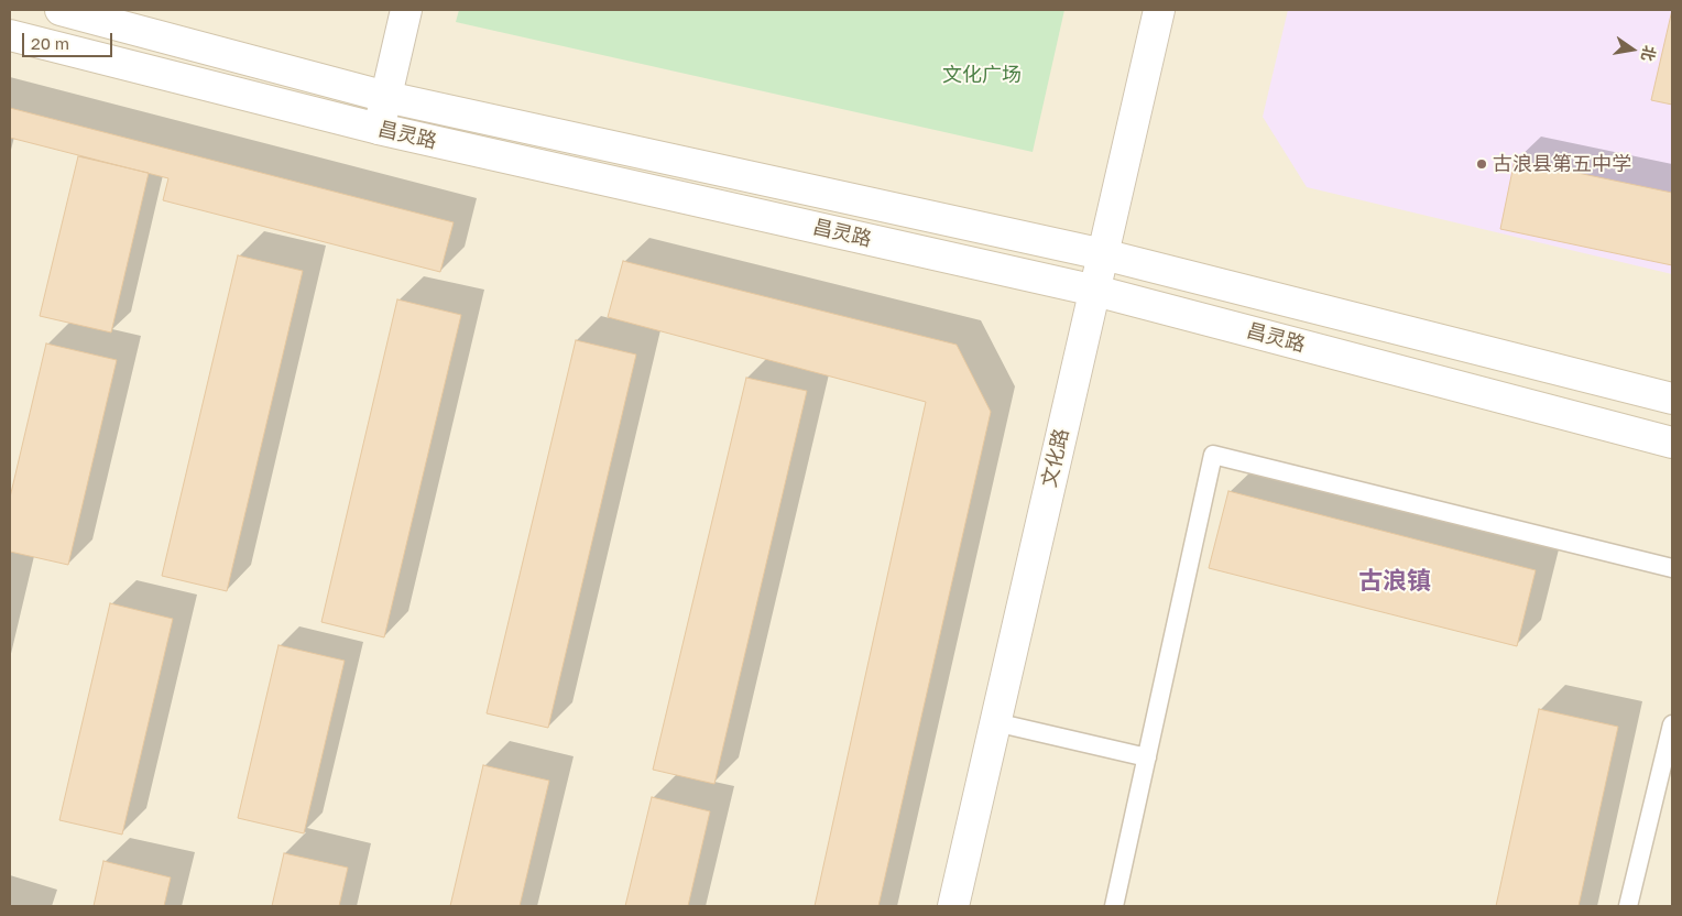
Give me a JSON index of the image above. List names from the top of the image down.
{
  "streets": {
    "main road": ["昌灵路", "文化路"]
  },
  "crossings": [
    ["昌灵路", "文化路"]
  ],
  "districts": ["古浪镇"],
  "parks": ["文化广场"],
  "places": ["古浪县第五中学"],
  "scale_bar": "20 m",
  "north": "right"
}
